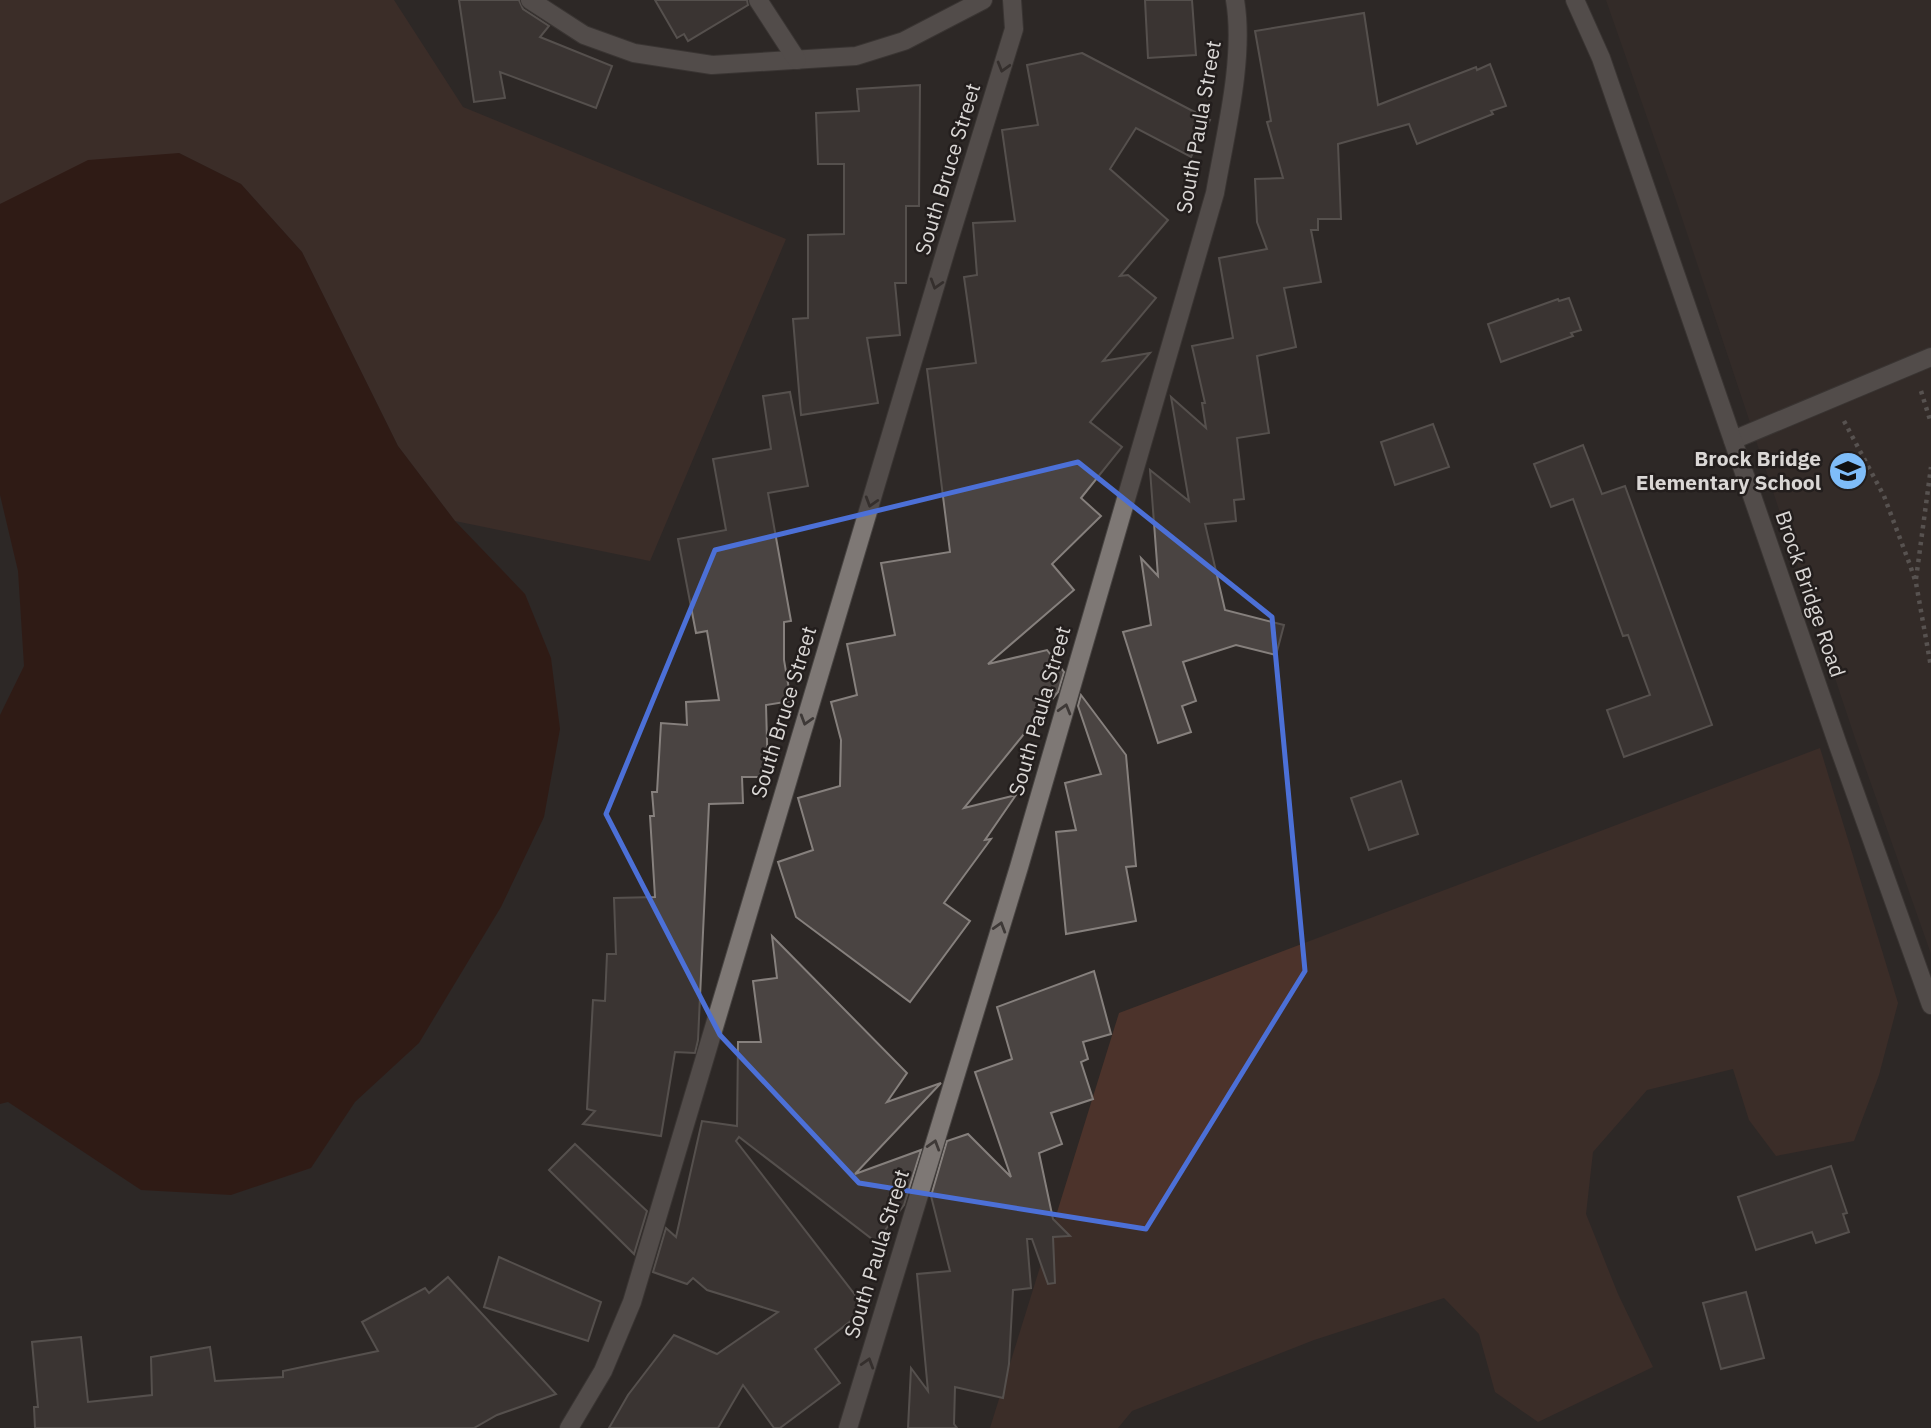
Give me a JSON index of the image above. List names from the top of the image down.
{
  "streets": {
    "street": ["South Paula Street", "South Bruce Street", "Brock Bridge Road"]
  },
  "one_way": ["South Paula Street", "South Bruce Street"],
  "places": {
    "school or university": ["Brock Bridge Elementary School"]
  }
}
